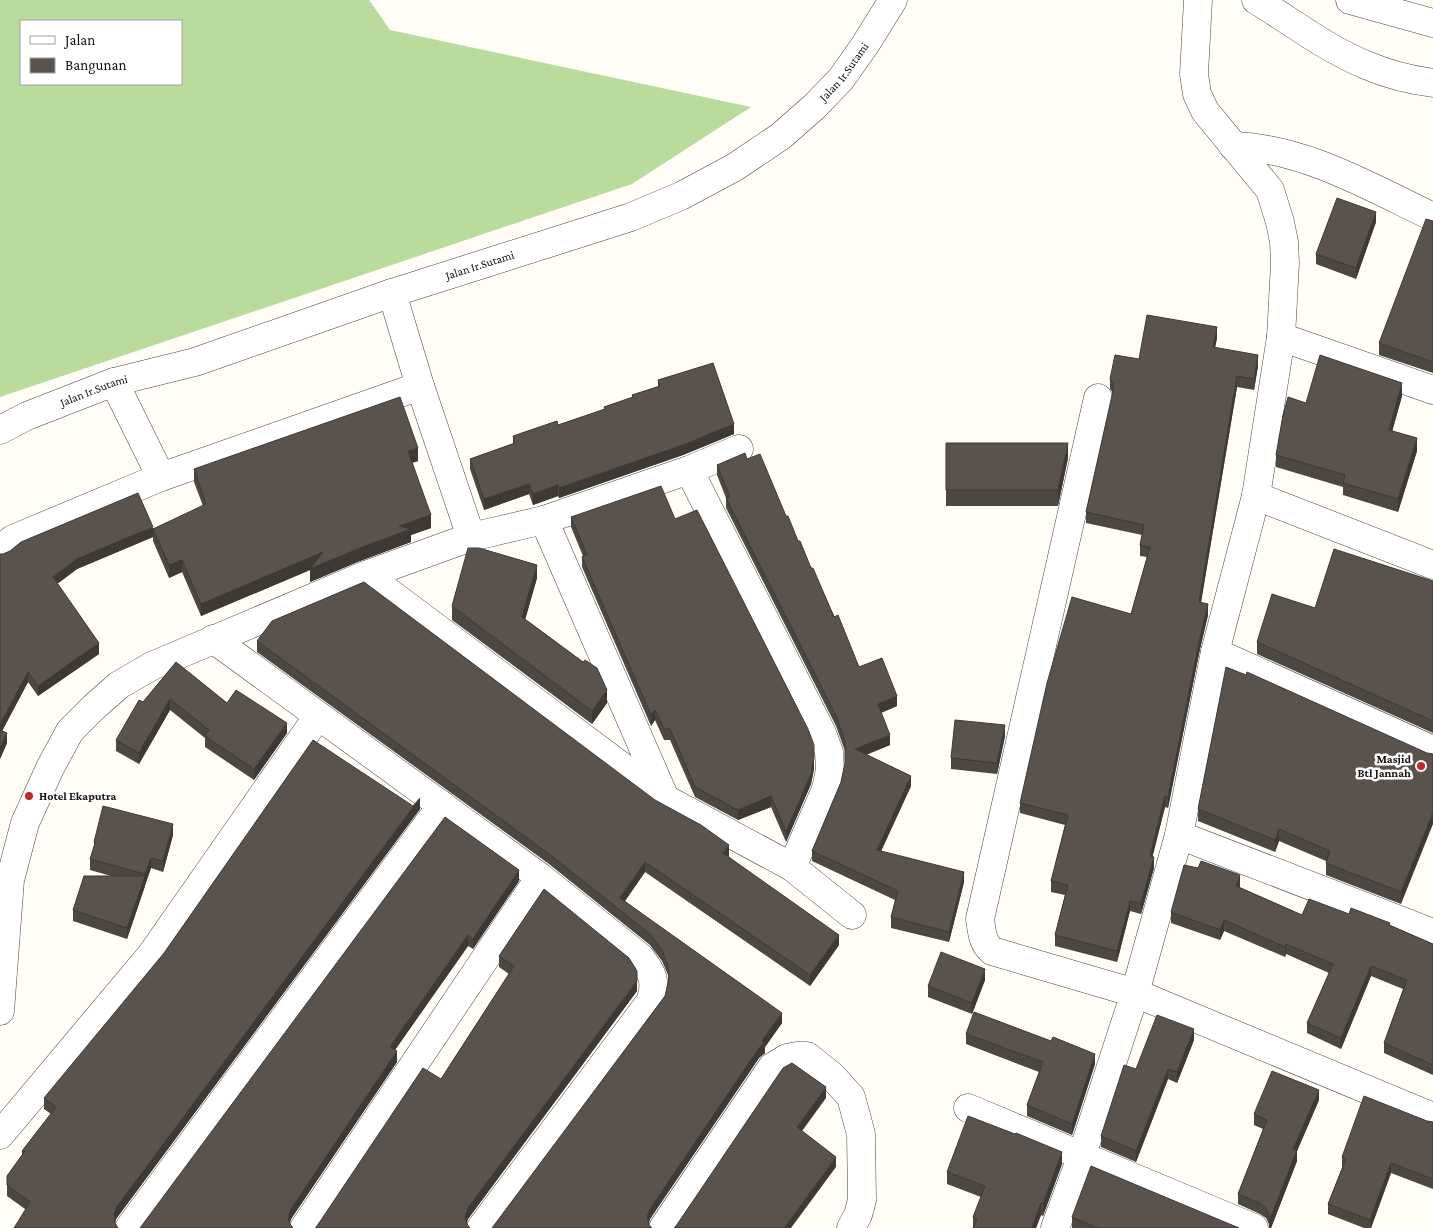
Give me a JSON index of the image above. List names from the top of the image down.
{
  "streets": {
    "street": ["Jalan Ir.Sutami"]
  },
  "places": ["Masjid Btl Jannah", "Hotel Ekaputra"],
  "legend": ["Jalan", "Bangunan"]
}
